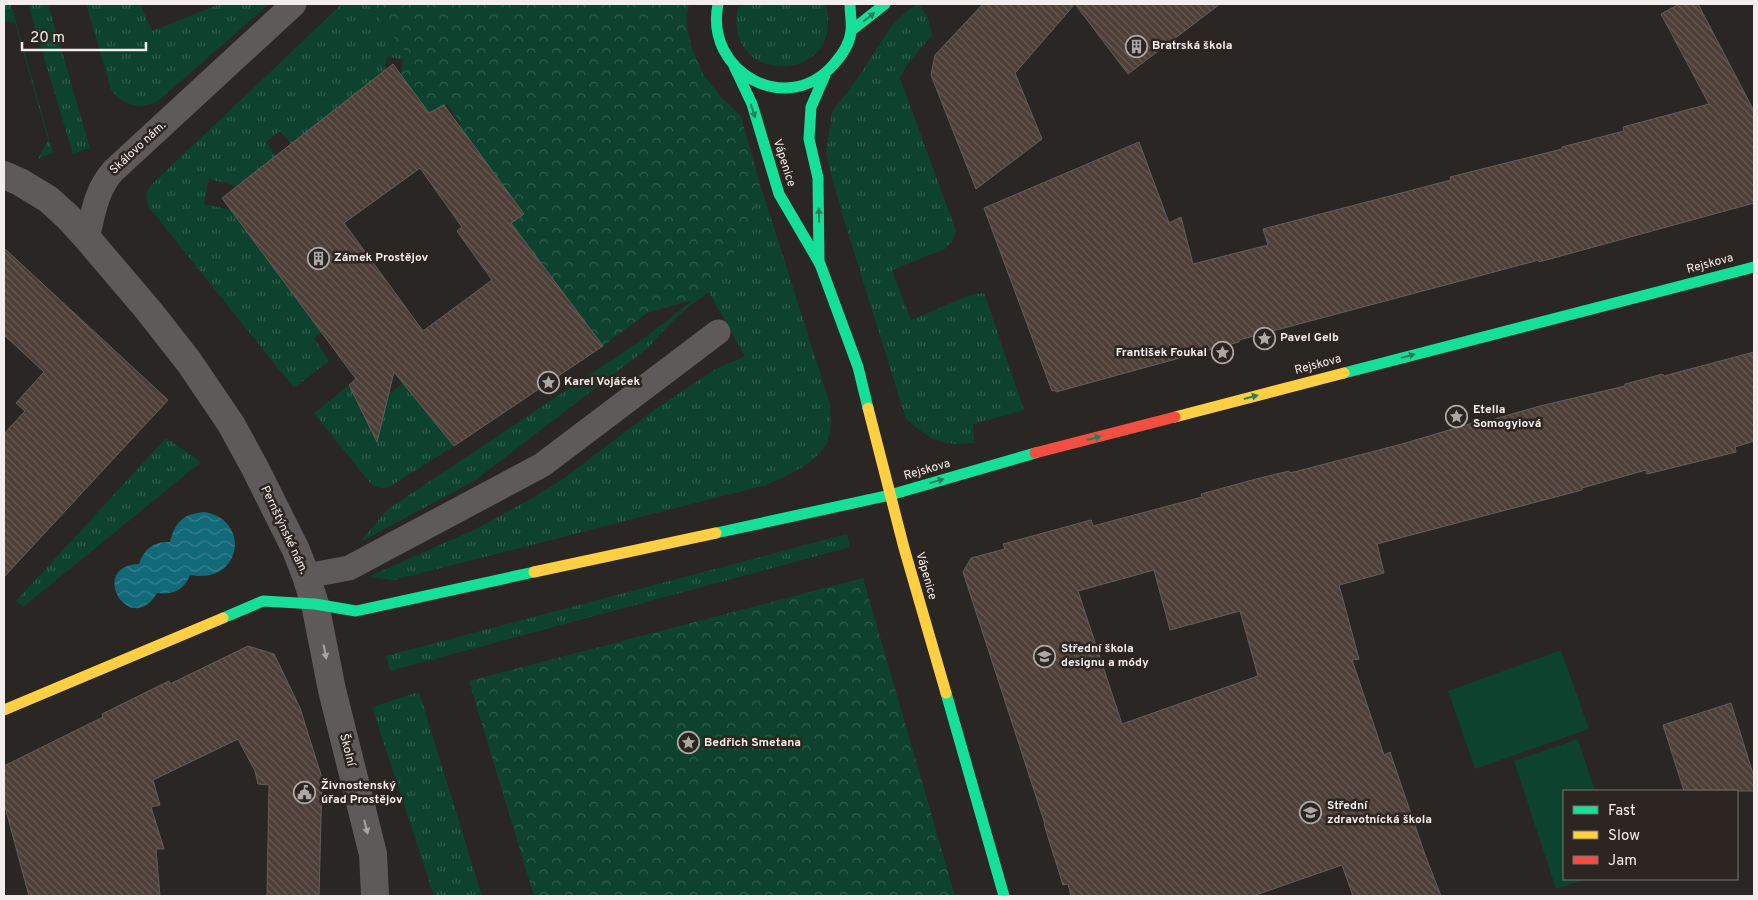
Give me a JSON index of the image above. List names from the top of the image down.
{
  "streets": {
    "street": [
      "Vápenice",
      "Rejskova",
      "Pernštýnské nám.",
      "Školní"
    ],
    "lane": ["Skálovo nám."]
  },
  "crossings": [
    ["Skálovo nám.", "Pernštýnské nám."],
    ["Vápenice", "Rejskova"],
    ["Rejskova", "Pernštýnské nám."],
    ["Rejskova", "Školní"],
    ["Pernštýnské nám.", "Školní"]
  ],
  "one_way": ["Rejskova", "Školní"],
  "places": {
    "building": ["Bratrská škola", "Zámek Prostějov"],
    "place": [
      "Pavel Gelb",
      "František Foukal",
      "Karel Vojáček",
      "Etella Somogyiová",
      "Bedřich Smetana"
    ],
    "school or university": ["Střední škola designu a módy", "Střední zdravotnícká škola"],
    "public building": ["Živnostenský úřad Prostějov"]
  },
  "legend": ["Fast", "Slow", "Jam"],
  "scale_bar": "20 m"
}
